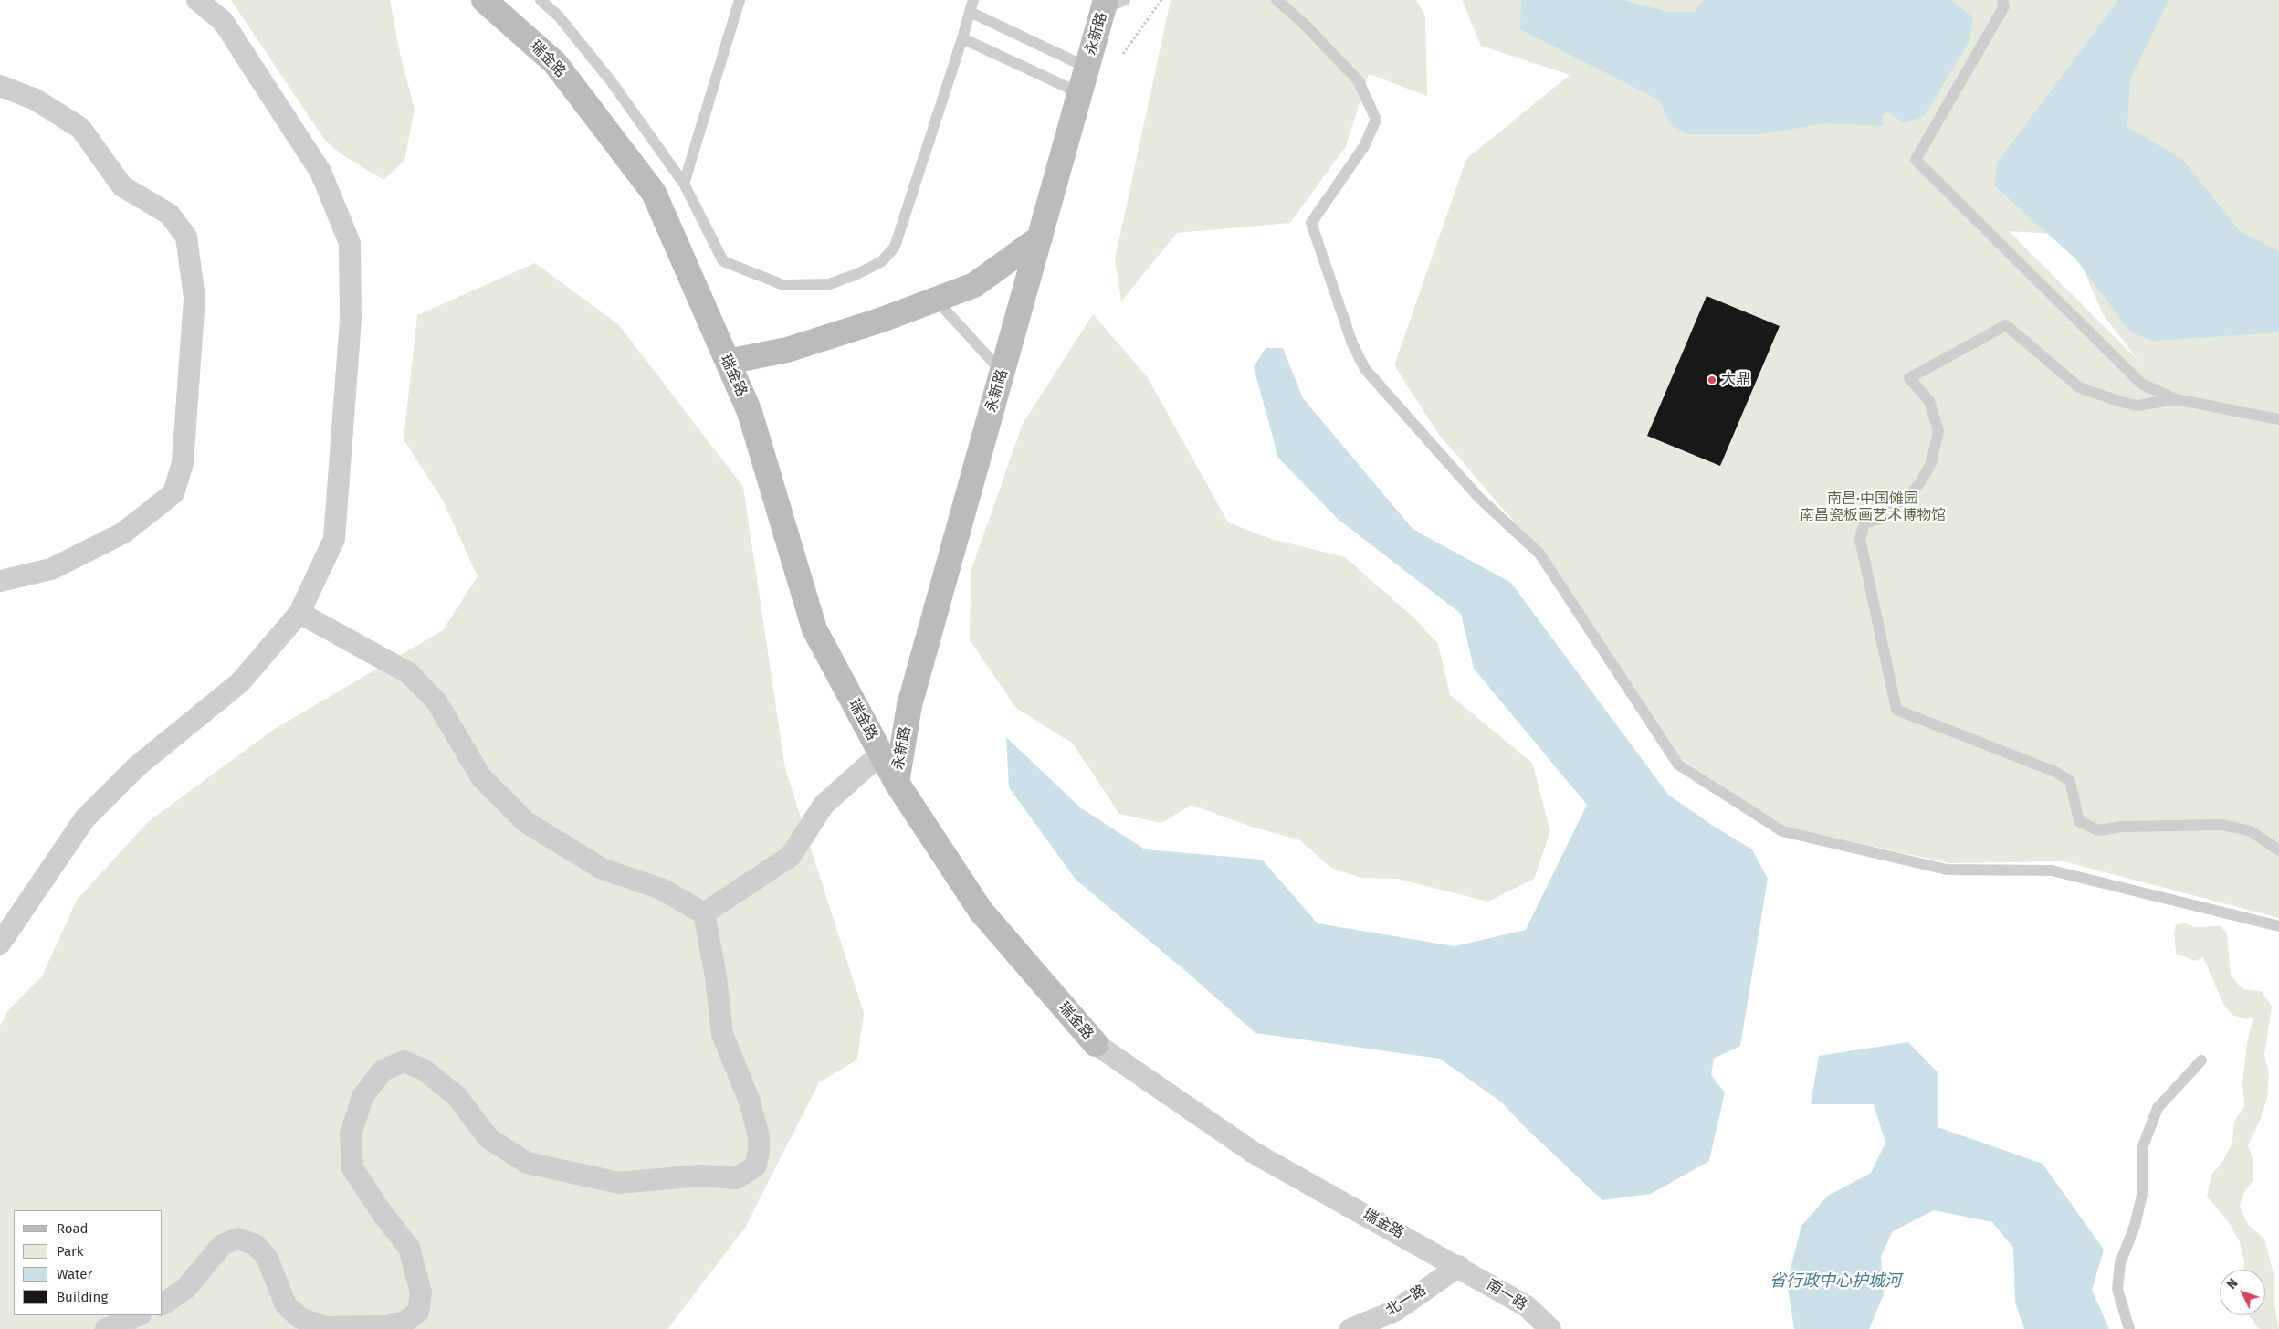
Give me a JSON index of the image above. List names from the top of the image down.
{
  "streets": {
    "street": [
      "永新路",
      "瑞金路",
      "南一路",
      "北一路"
    ]
  },
  "crossings": [
    ["永新路", "瑞金路"],
    ["瑞金路", "南一路"],
    ["瑞金路", "北一路"],
    ["南一路", "北一路"]
  ],
  "water": ["省行政中心护城河"],
  "parks": ["南昌·中国傩园 南昌瓷板画艺术博物馆"],
  "places": ["大鼎"],
  "legend": [
    "Road",
    "Park",
    "Water",
    "Building"
  ],
  "north": "top left"
}
